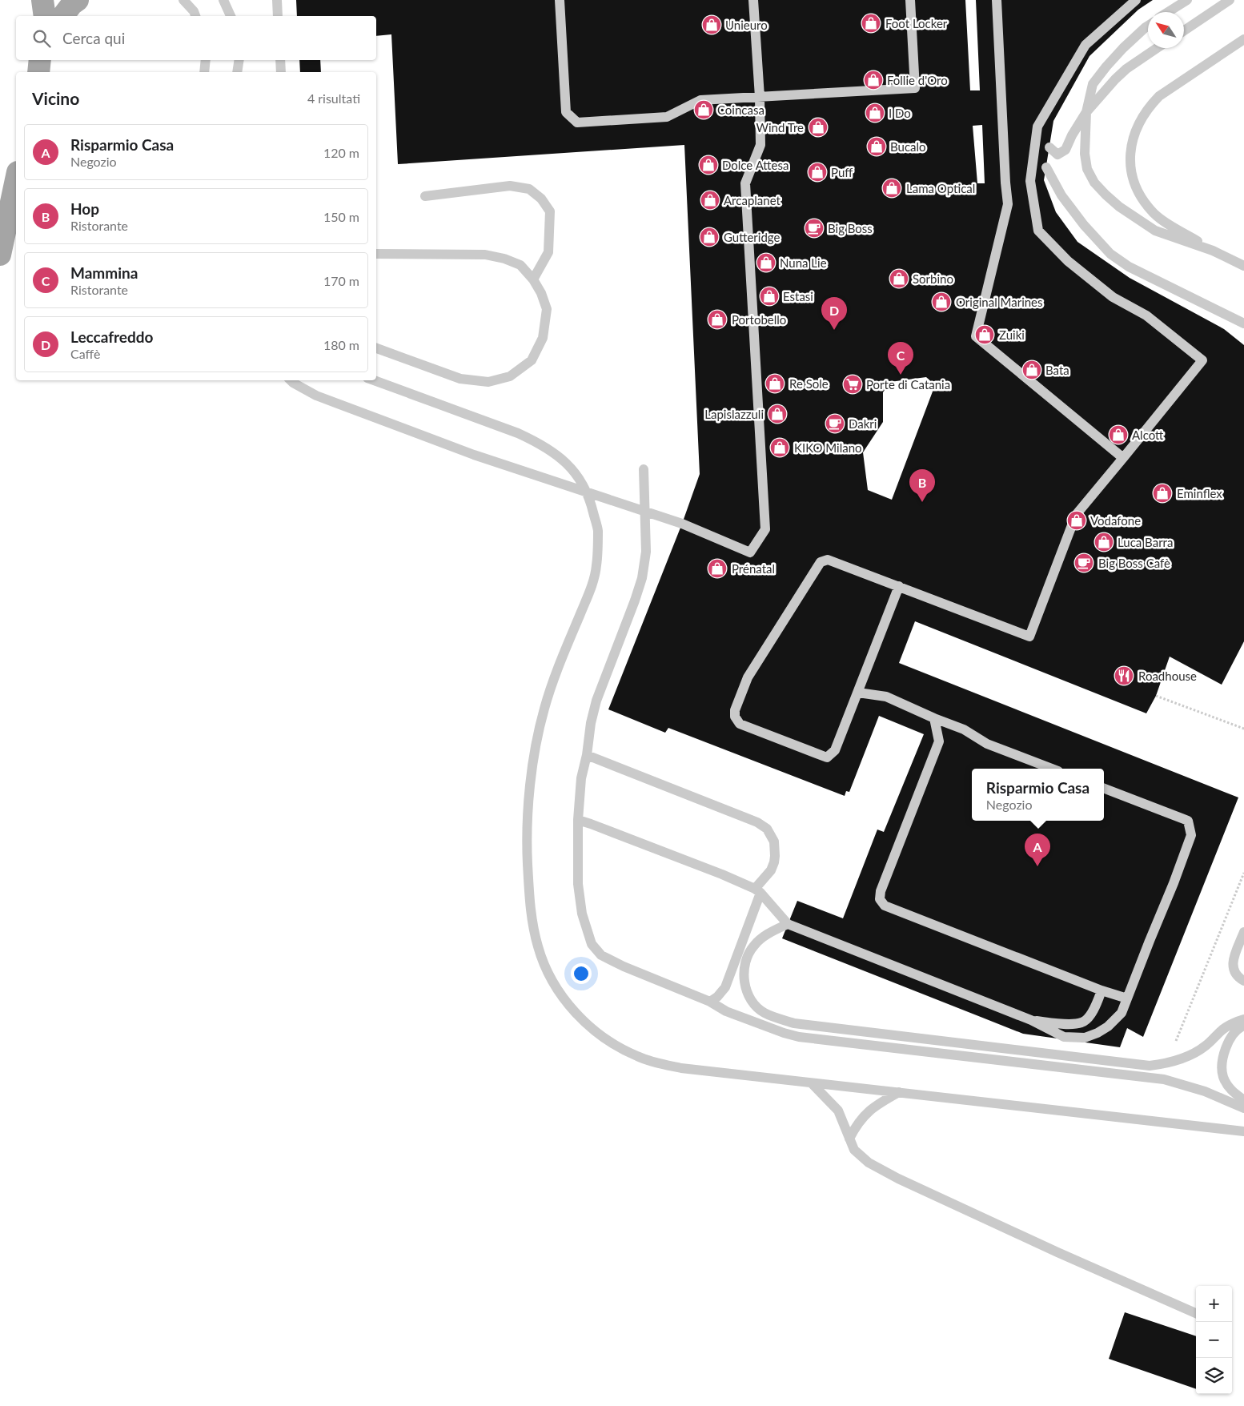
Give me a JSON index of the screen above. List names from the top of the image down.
{
  "places": {
    "shop": [
      "Foot Locker",
      "Unieuro",
      "Follie d'Oro",
      "Coincasa",
      "I Do",
      "Wind Tre",
      "Bucalo",
      "Dolce Attesa",
      "Puff",
      "Lama Optical",
      "Arcaplanet",
      "Gutteridge",
      "Nuna Lie",
      "Sorbino",
      "Estasi",
      "Original Marines",
      "Portobello",
      "Zuiki",
      "Bata",
      "Re Sole",
      "Lapislazzuli",
      "Alcott",
      "KIKO Milano",
      "Eminflex",
      "Vodafone",
      "Luca Barra",
      "Prénatal"
    ],
    "cafe": ["Big Boss", "Dakri", "Big Boss Cafè"],
    "supermarket": ["Porte di Catania"],
    "restaurant": ["Roadhouse"]
  },
  "north": "top left",
  "page": {
    "search": "Cerca qui",
    "heading": ["Vicino", "4 risultati"],
    "list": [
      {
        "mark": "A",
        "name": "Risparmio Casa",
        "note": "Negozio",
        "value": "120 m"
      },
      {
        "mark": "B",
        "name": "Hop",
        "note": "Ristorante",
        "value": "150 m"
      },
      {
        "mark": "C",
        "name": "Mammina",
        "note": "Ristorante",
        "value": "170 m"
      },
      {
        "mark": "D",
        "name": "Leccafreddo",
        "note": "Caffè",
        "value": "180 m"
      }
    ],
    "pins": [
      "D",
      "C",
      "B",
      "A"
    ],
    "popup": ["Risparmio Casa", "Negozio"],
    "map_buttons": ["+", "−"]
  }
}
